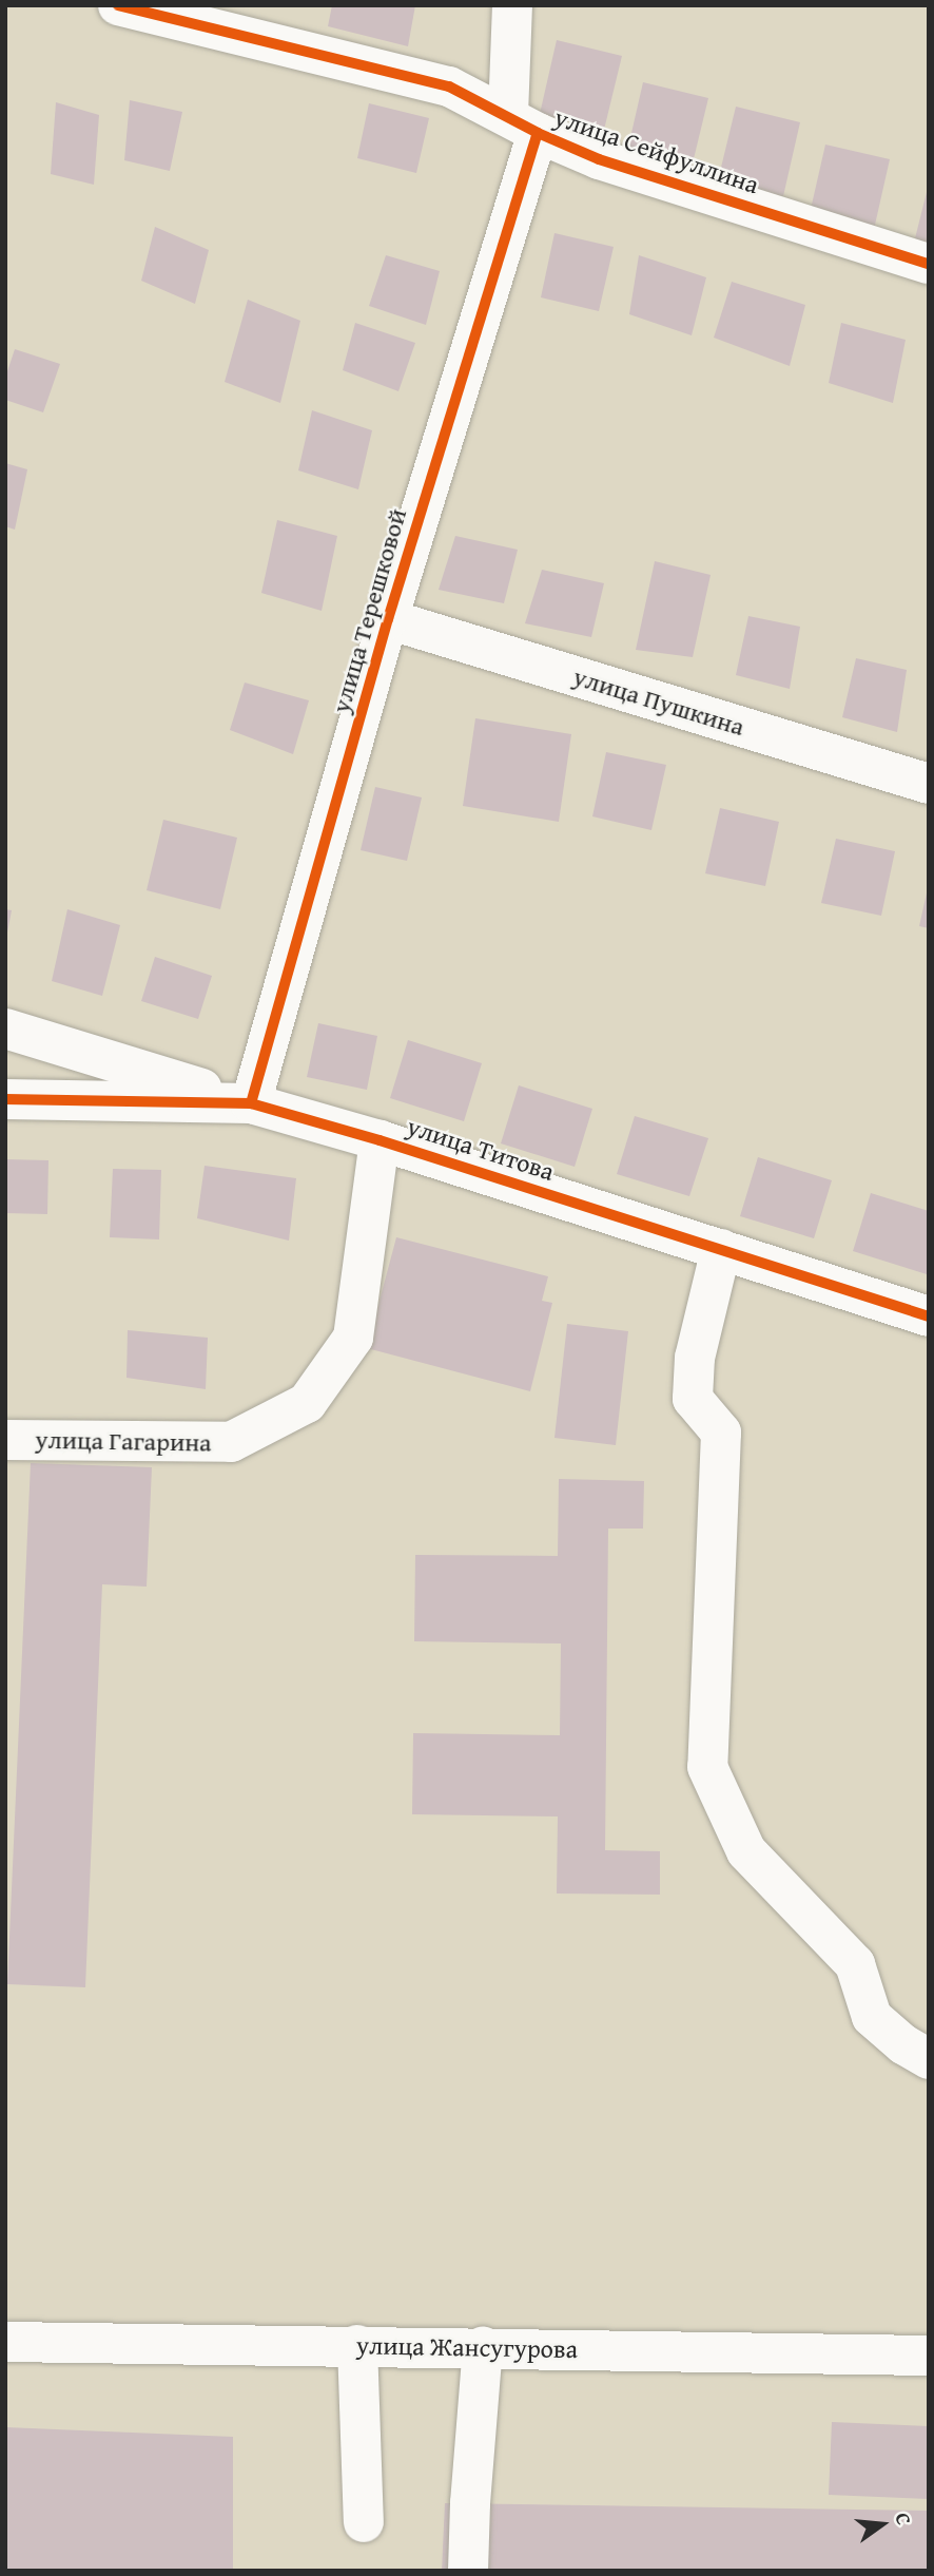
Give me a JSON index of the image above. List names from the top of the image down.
{
  "streets": {
    "street": [
      "улица Сейфуллина",
      "улица Терешковой",
      "улица Пушкина",
      "улица Титова",
      "улица Гагарина",
      "улица Жансугурова"
    ]
  },
  "crossings": [
    ["улица Сейфуллина", "улица Терешковой"],
    ["улица Терешковой", "улица Пушкина"],
    ["улица Терешковой", "улица Титова"],
    ["улица Титова", "улица Гагарина"]
  ],
  "north": "right"
}
